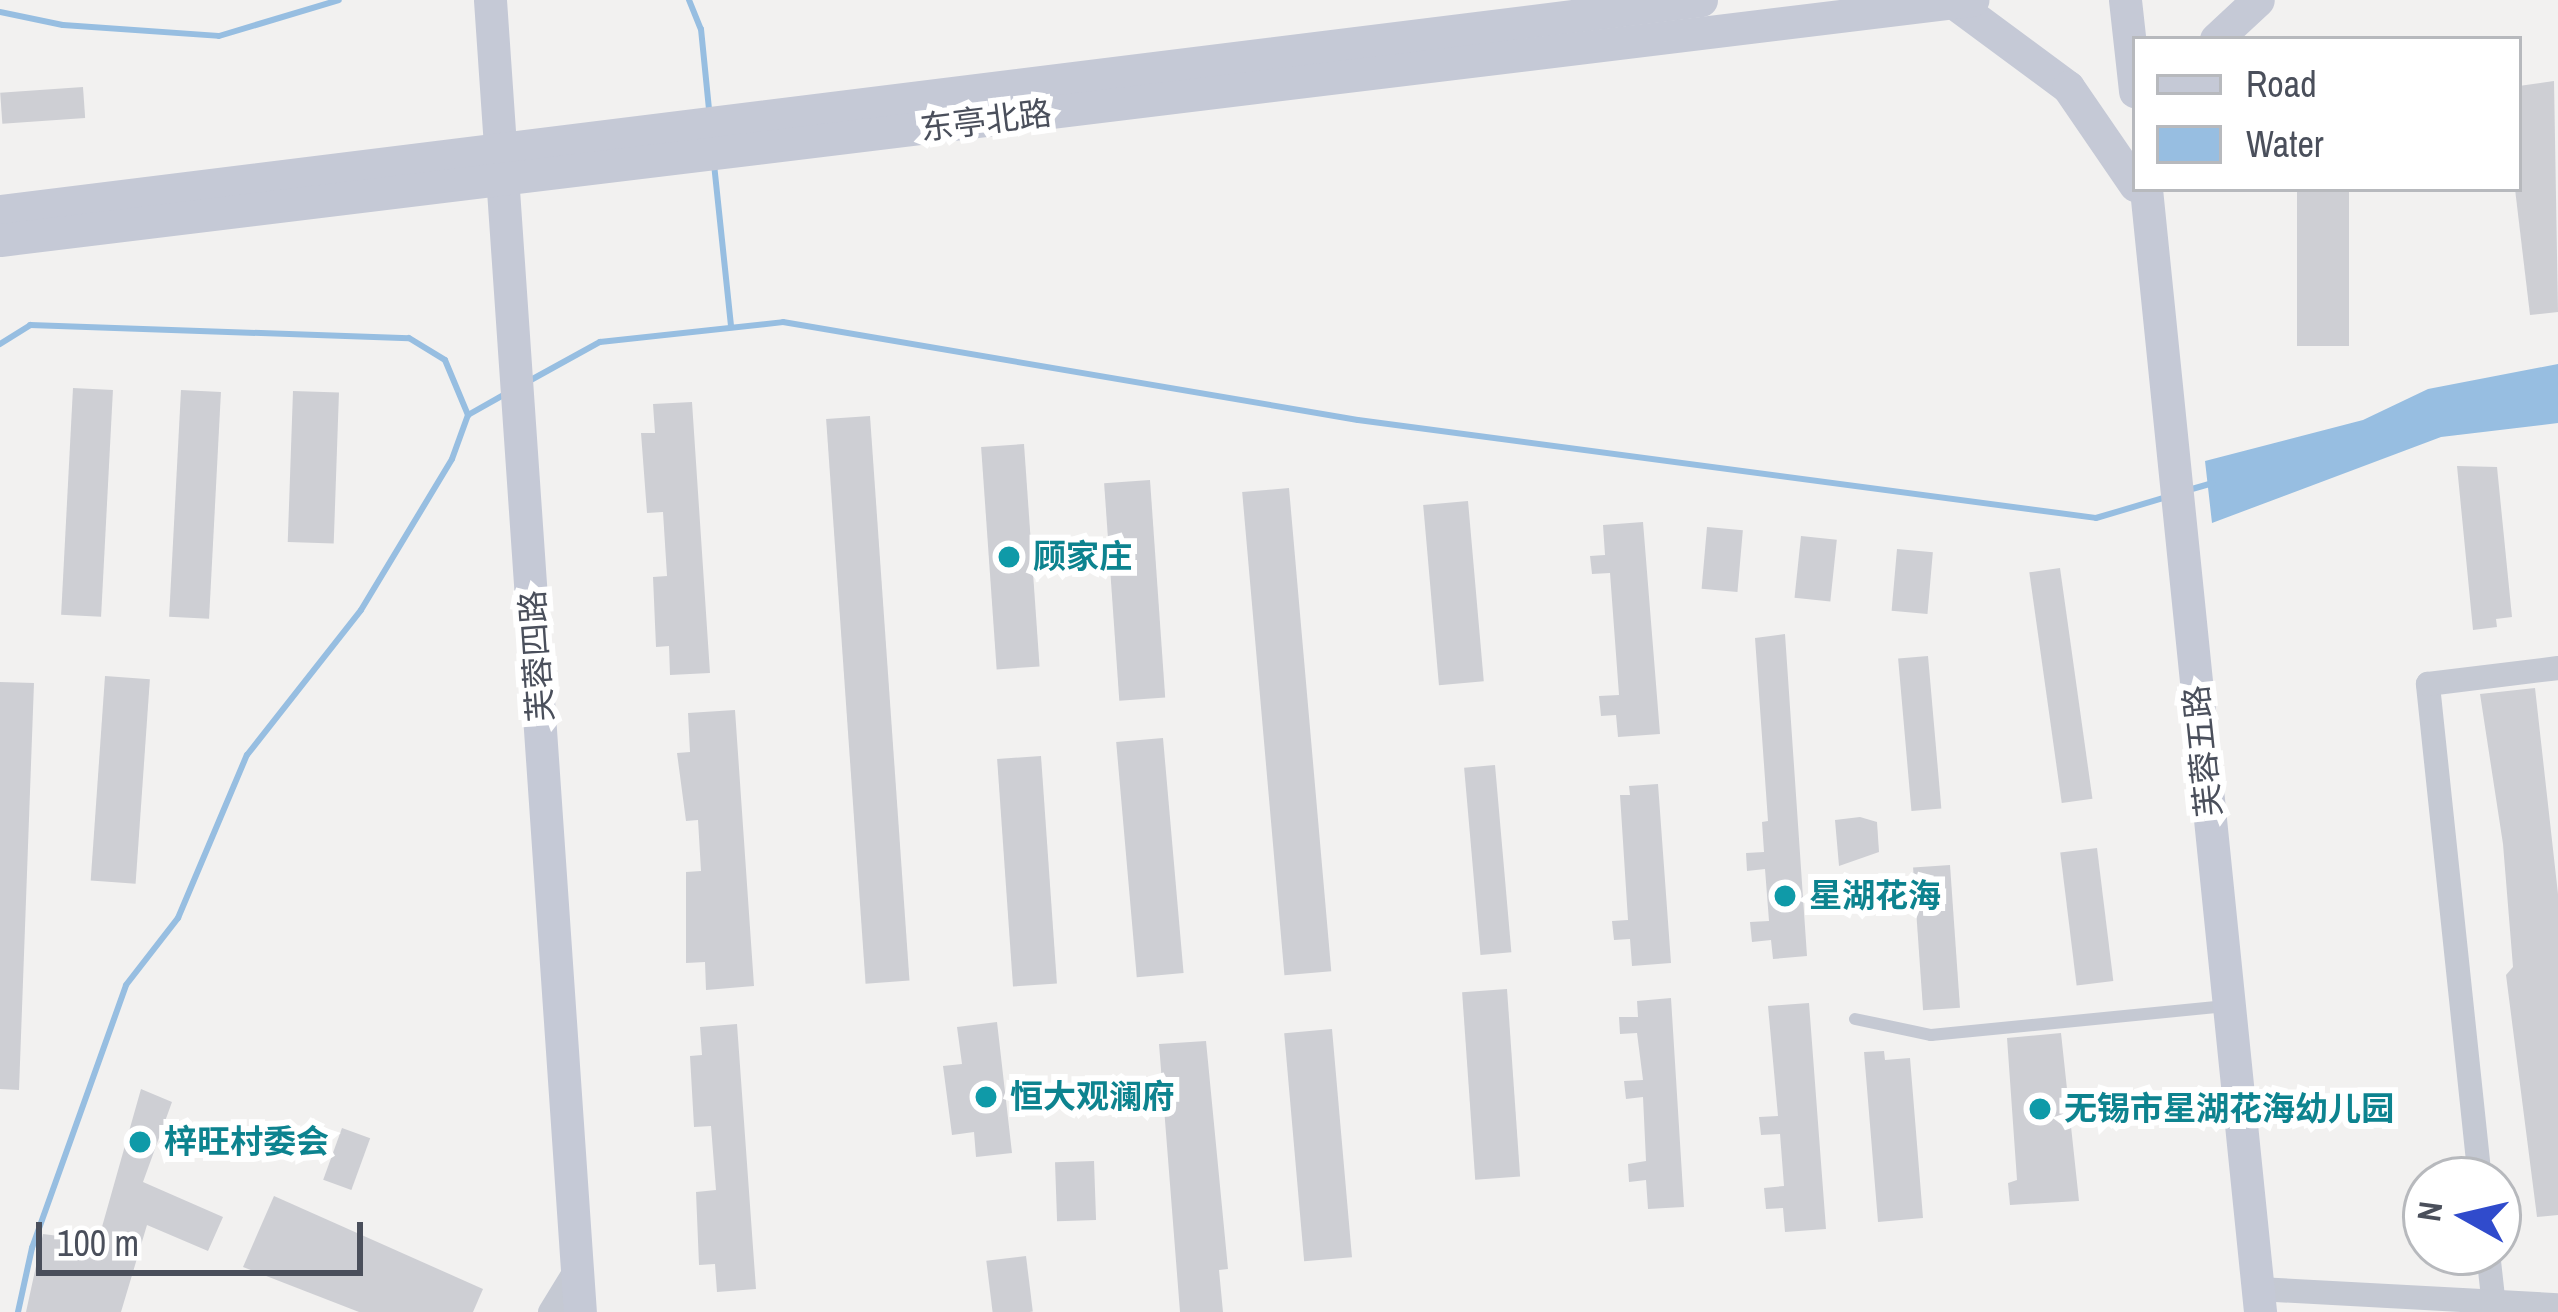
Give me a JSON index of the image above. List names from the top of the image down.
{
  "streets": {
    "main road": ["东亭北路", "芙蓉四路", "芙蓉五路"]
  },
  "crossings": [
    ["东亭北路", "芙蓉四路"]
  ],
  "places": [
    "顾家庄",
    "星湖花海",
    "恒大观澜府",
    "无锡市星湖花海幼儿园",
    "梓旺村委会"
  ],
  "legend": ["Road", "Water"],
  "scale_bar": "100 m",
  "north": "left"
}
